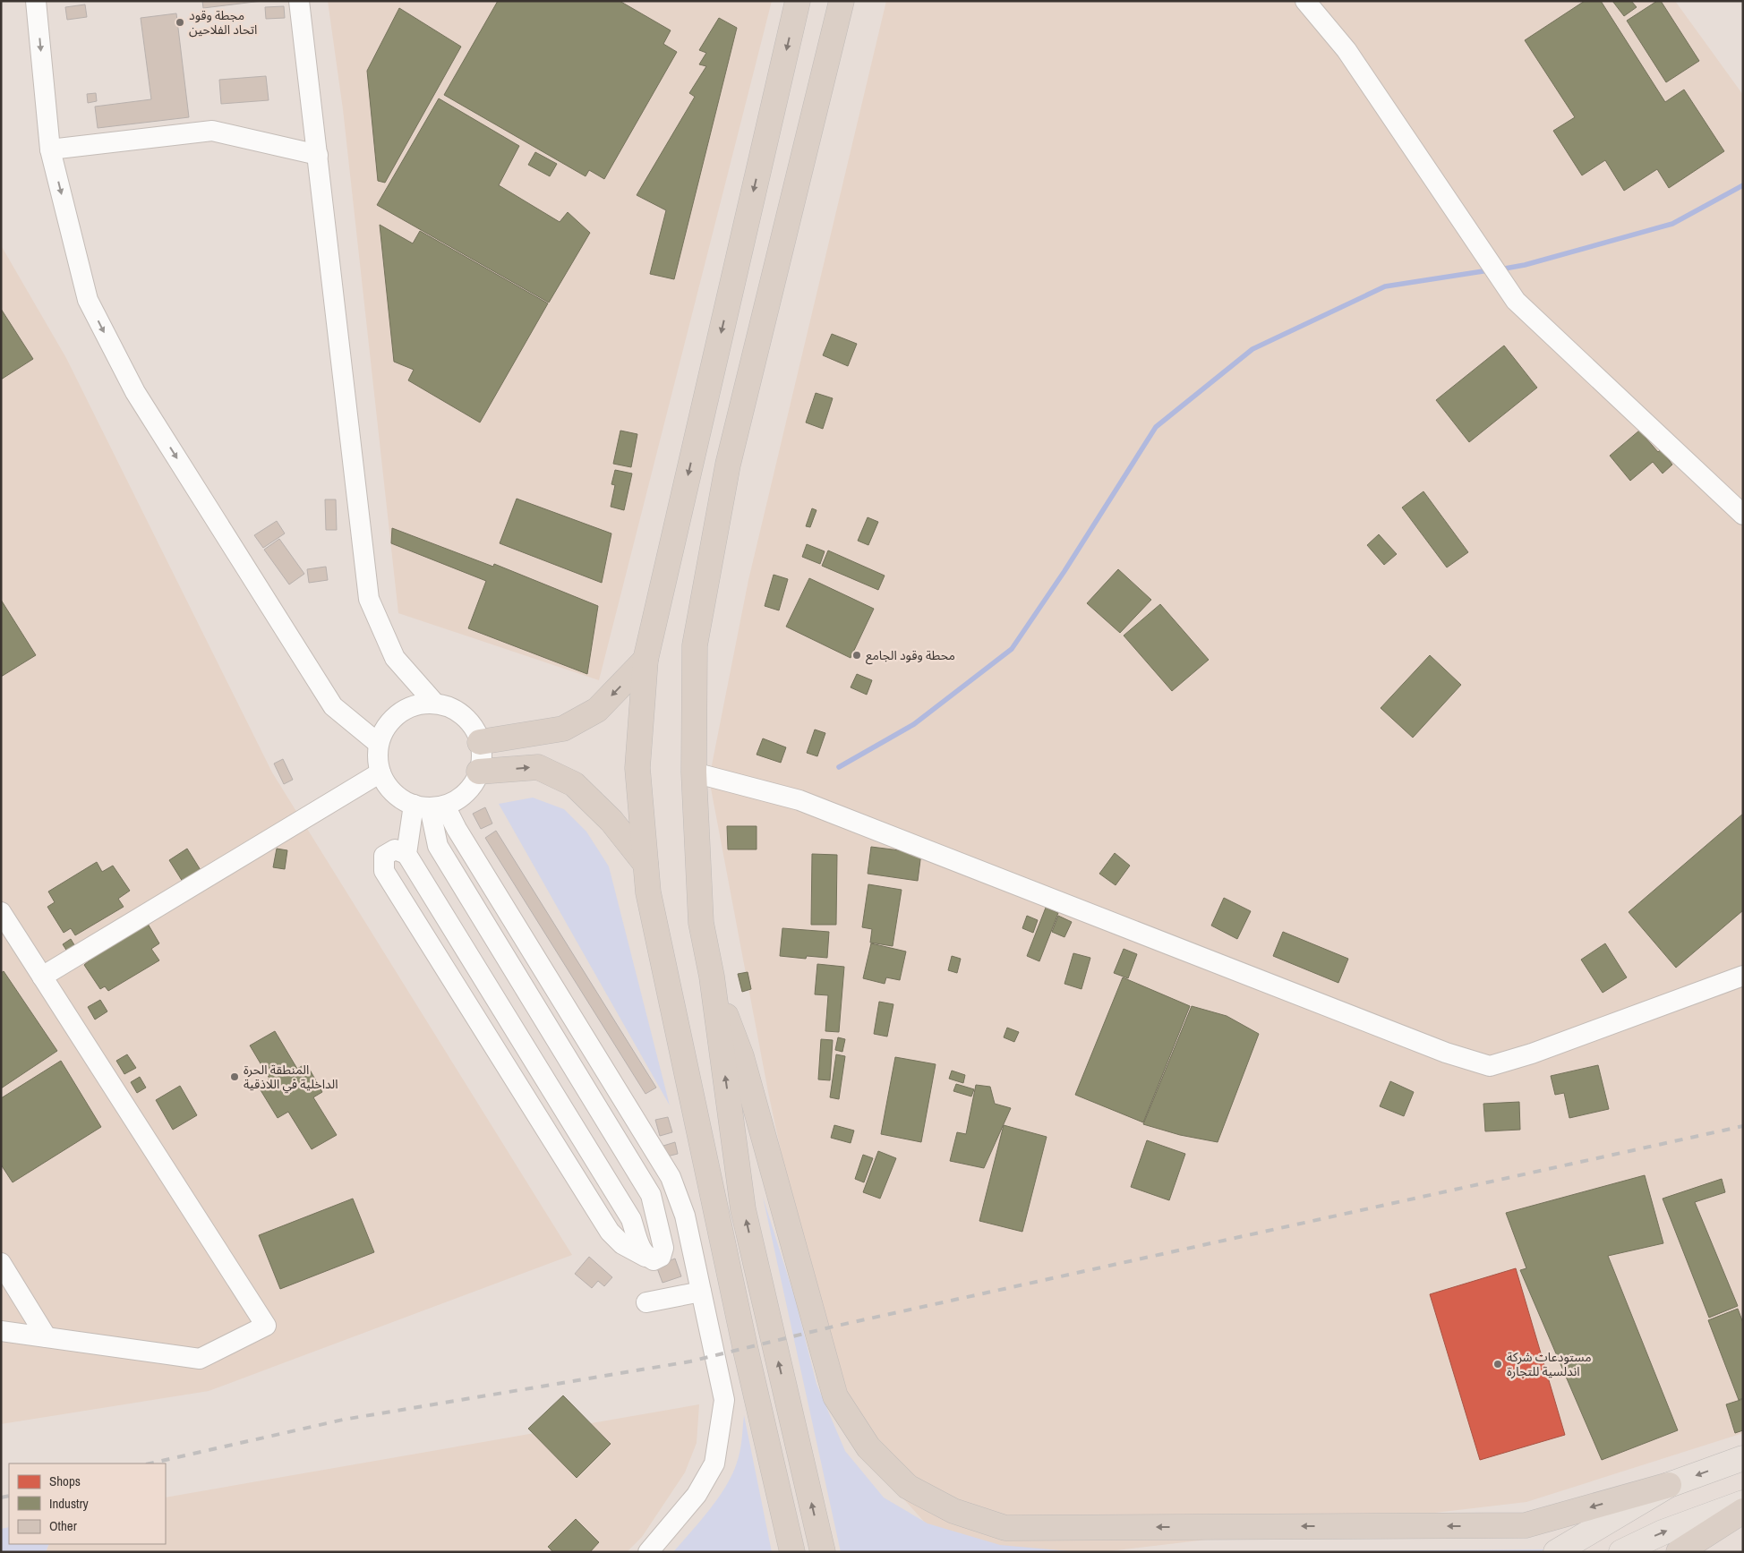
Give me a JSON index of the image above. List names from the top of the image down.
{
  "places": [
    "مجطة وقود اتحاد الفلاحين",
    "محطة وقود الجامع",
    "المنطقة الحرة الداخلية في اللاذقية",
    "مستودعات شركة اندلسية للتجارة"
  ],
  "legend": ["Shops", "Industry", "Other"]
}
